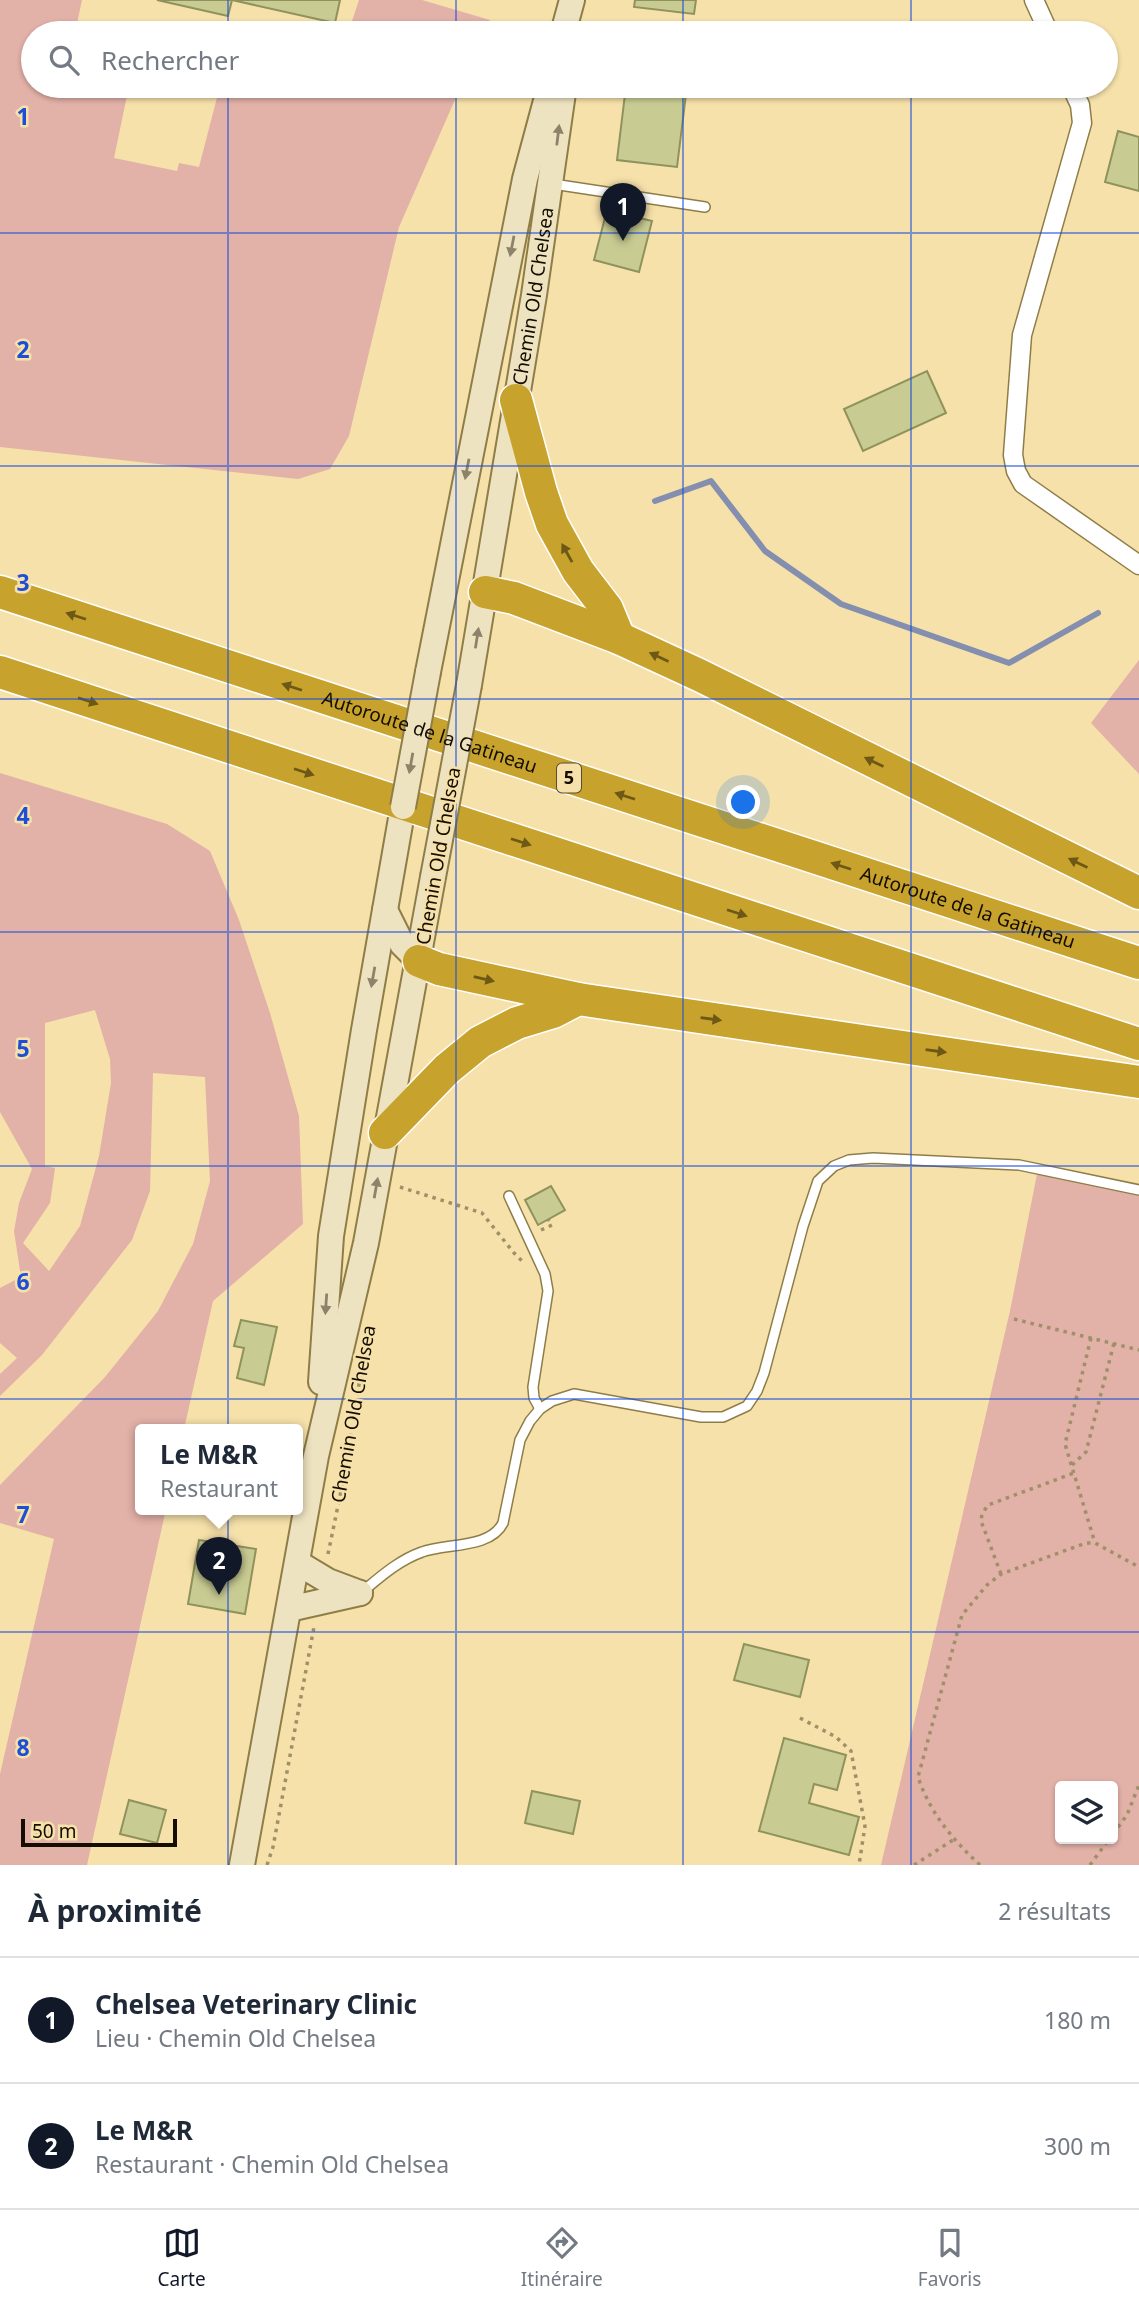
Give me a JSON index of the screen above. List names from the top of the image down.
{
  "streets": {
    "highway": ["Autoroute de la Gatineau", "5"],
    "street": ["Chemin Old Chelsea"]
  },
  "scale_bar": "50 m",
  "page": {
    "search": "Rechercher",
    "pins": ["1", "2"],
    "popup": ["Le M&R", "Restaurant"],
    "scale": "50 m",
    "heading": ["À proximité", "2 résultats"],
    "list": [
      {
        "mark": "1",
        "name": "Chelsea Veterinary Clinic",
        "note": "Lieu · Chemin Old Chelsea",
        "value": "180 m"
      },
      {
        "mark": "2",
        "name": "Le M&R",
        "note": "Restaurant · Chemin Old Chelsea",
        "value": "300 m"
      }
    ],
    "nav": ["Carte", "Itinéraire", "Favoris"]
  },
  "grid": {
    "rows": [
      "1",
      "2",
      "3",
      "4",
      "5",
      "6",
      "7",
      "8"
    ]
  }
}
